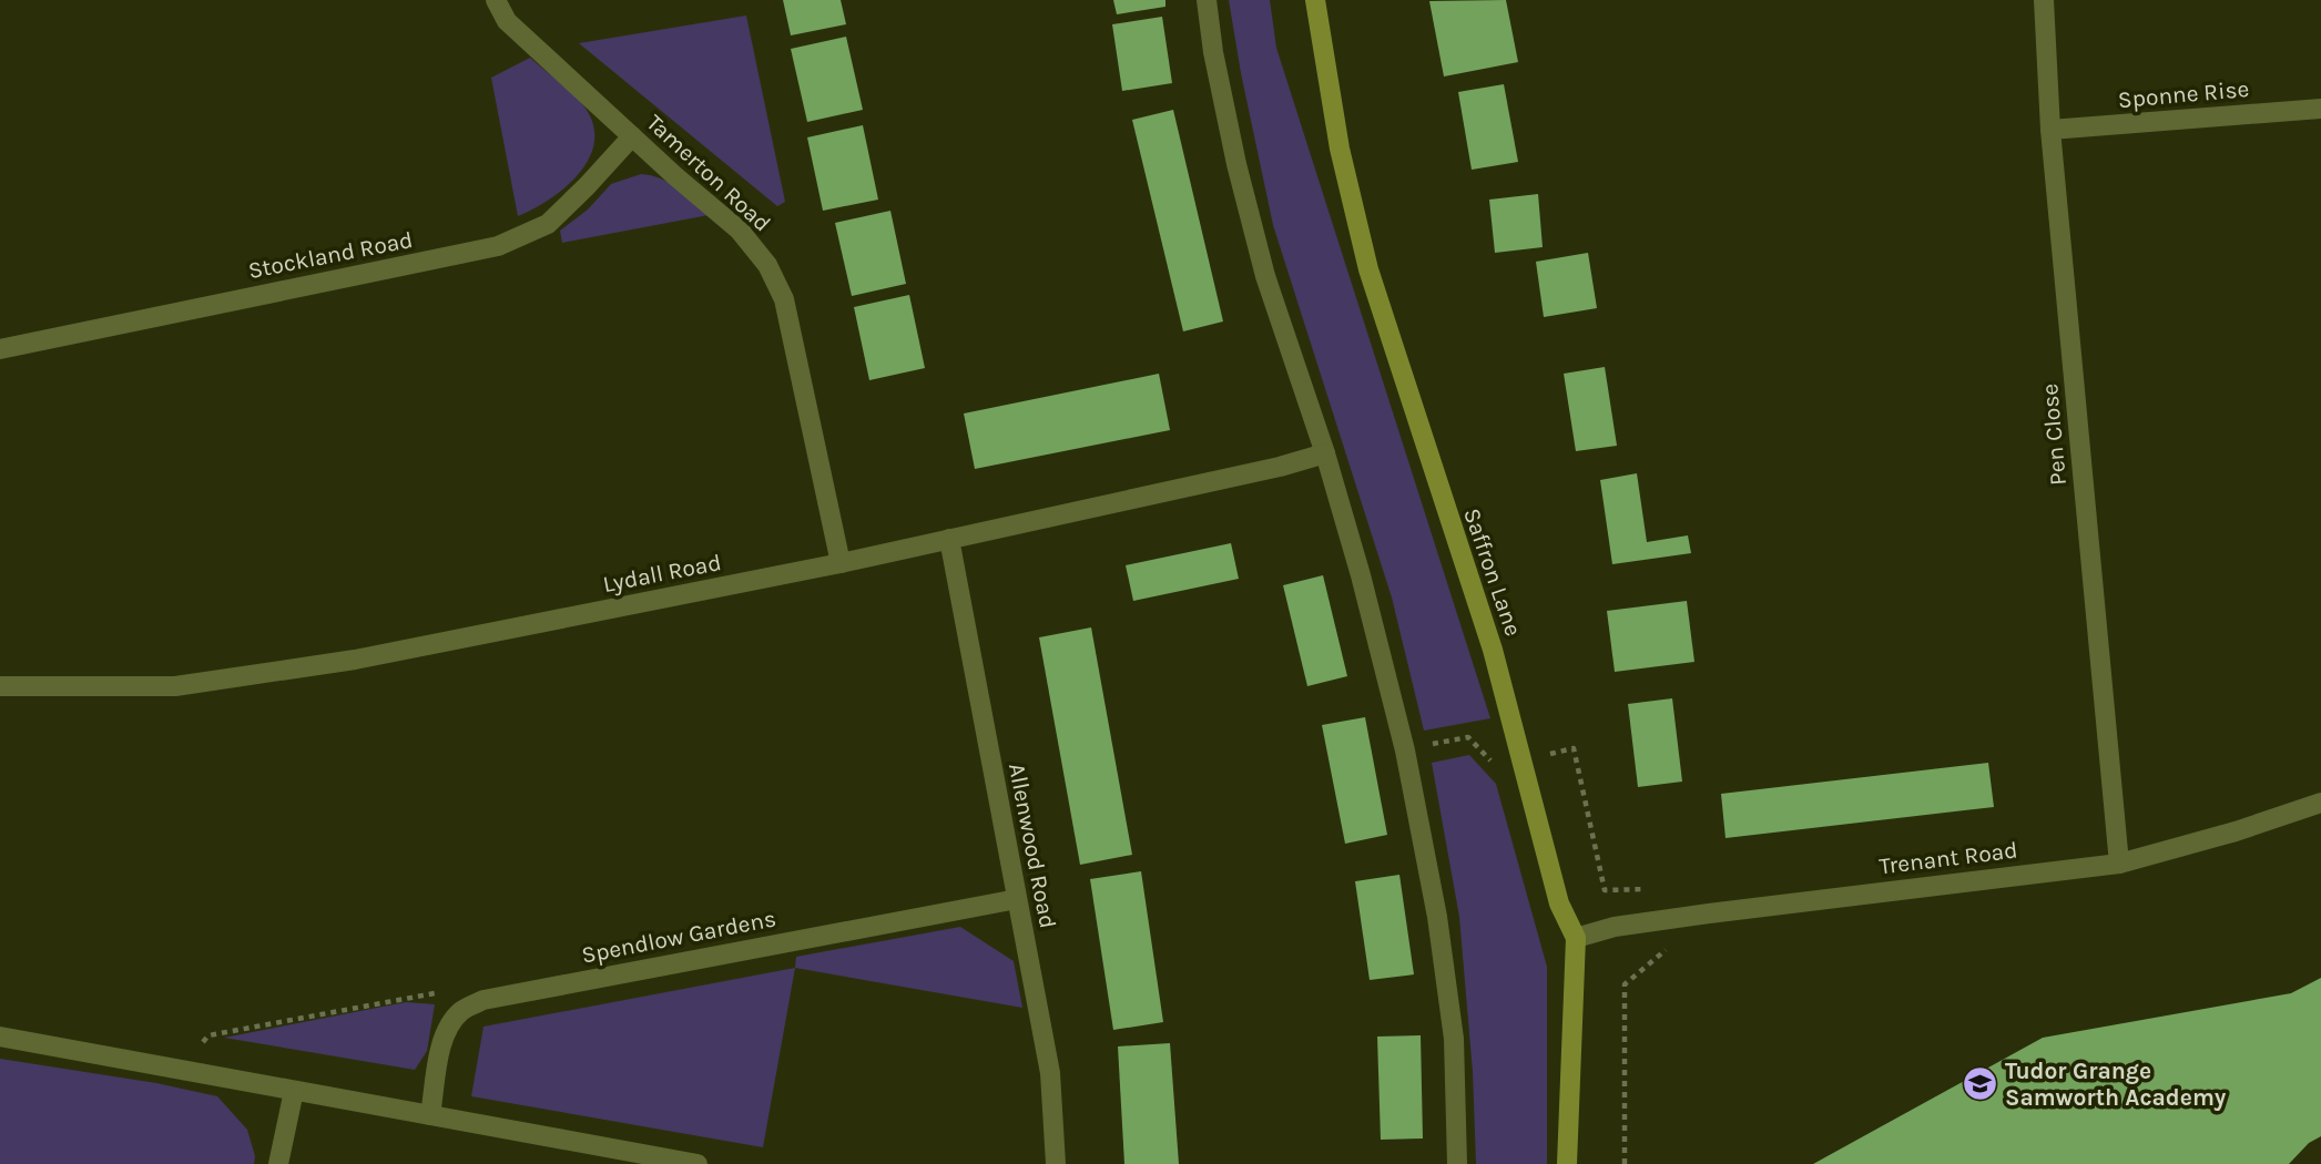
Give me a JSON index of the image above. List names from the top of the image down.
{
  "streets": {
    "main road": ["Saffron Lane"],
    "street": [
      "Sponne Rise",
      "Tamerton Road",
      "Stockland Road",
      "Pen Close",
      "Lydall Road",
      "Allenwood Road",
      "Trenant Road",
      "Spendlow Gardens"
    ]
  },
  "crossings": [
    ["Sponne Rise", "Pen Close"],
    ["Tamerton Road", "Stockland Road"],
    ["Tamerton Road", "Lydall Road"],
    ["Pen Close", "Trenant Road"],
    ["Saffron Lane", "Trenant Road"],
    ["Lydall Road", "Allenwood Road"],
    ["Allenwood Road", "Spendlow Gardens"]
  ],
  "places": {
    "school or university": ["Tudor Grange Samworth Academy"]
  }
}
